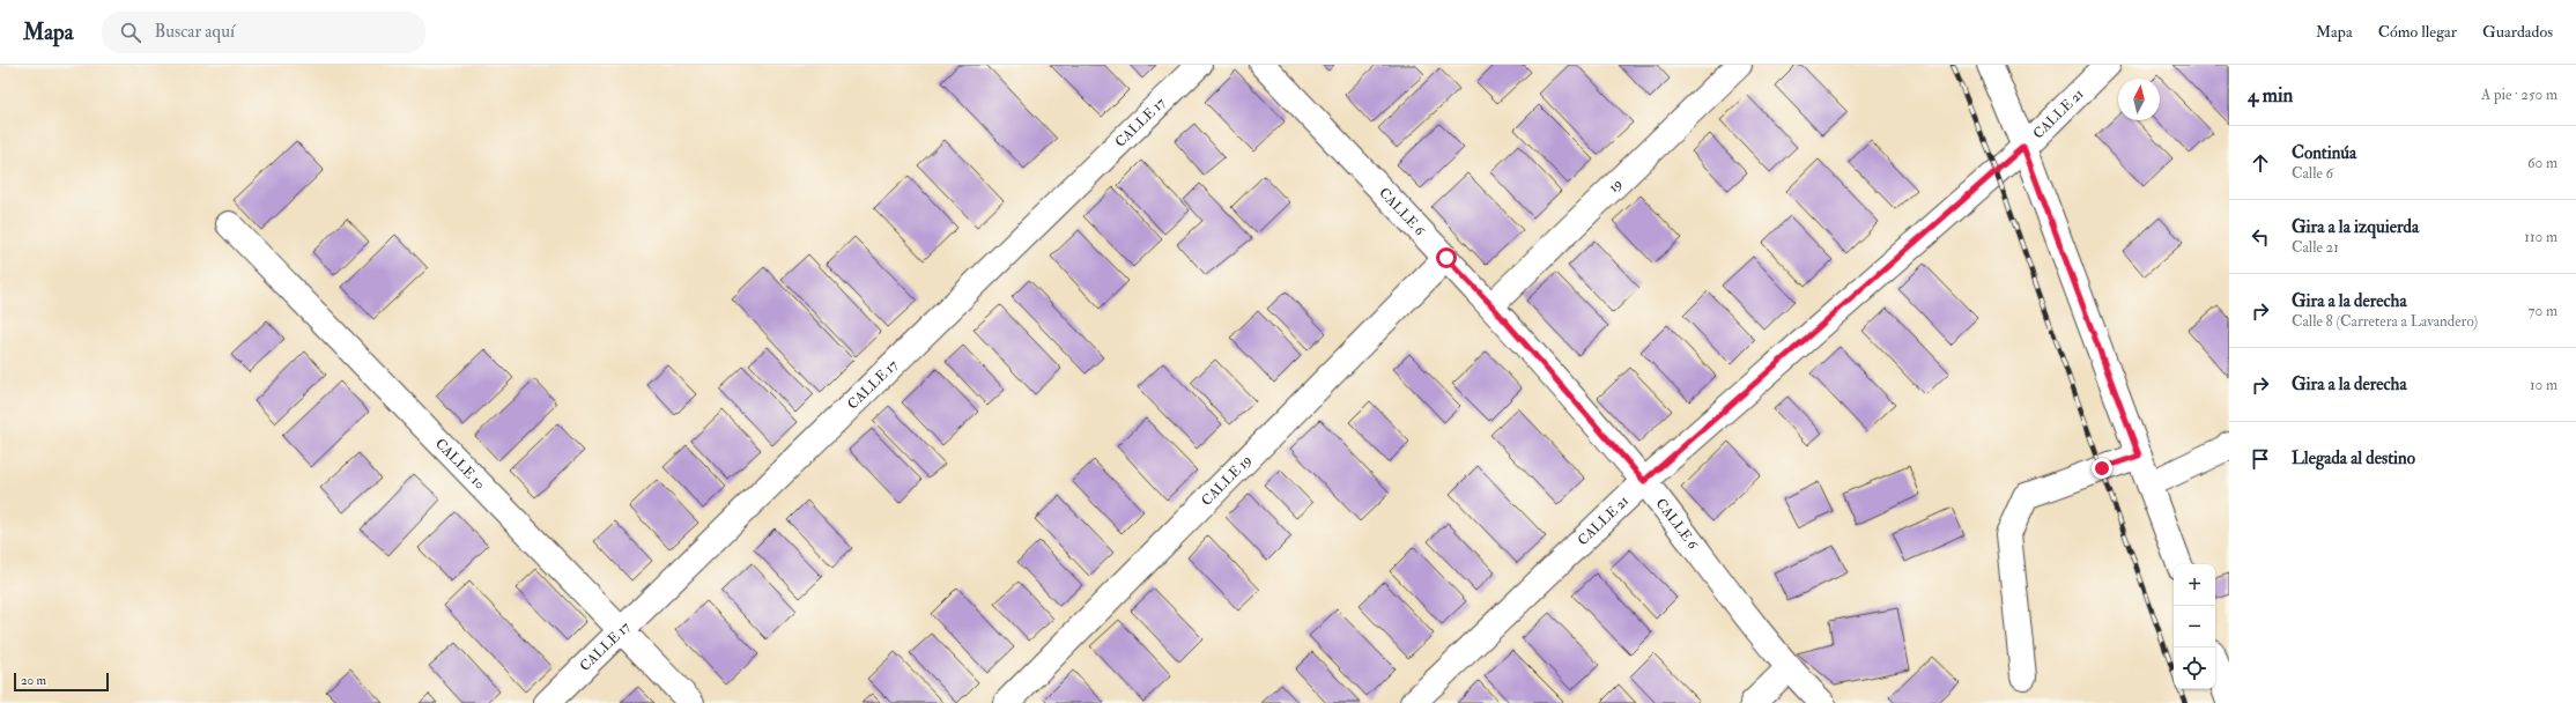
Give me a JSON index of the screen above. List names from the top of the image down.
{
  "streets": {
    "street": [
      "CALLE 21",
      "CALLE 17",
      "19",
      "CALLE 6",
      "CALLE 10",
      "CALLE 19"
    ]
  },
  "crossings": [
    ["CALLE 21", "CALLE 6"],
    ["CALLE 17", "CALLE 10"],
    ["19", "CALLE 6"],
    ["CALLE 6", "CALLE 19"]
  ],
  "scale_bar": "20 m",
  "north": "top",
  "page": {
    "header": "Mapa",
    "search": "Buscar aquí",
    "nav": ["Mapa", "Cómo llegar", "Guardados"],
    "heading": ["4 min", "A pie · 250 m"],
    "list": [
      ["Continúa", "Calle 6", "60 m"],
      ["Gira a la izquierda", "Calle 21", "110 m"],
      ["Gira a la derecha", "Calle 8 (Carretera a Lavandero)", "70 m"],
      ["Gira a la derecha", "10 m"],
      "Llegada al destino"
    ],
    "map_buttons": ["+", "−"],
    "scale": "20 m"
  }
}
